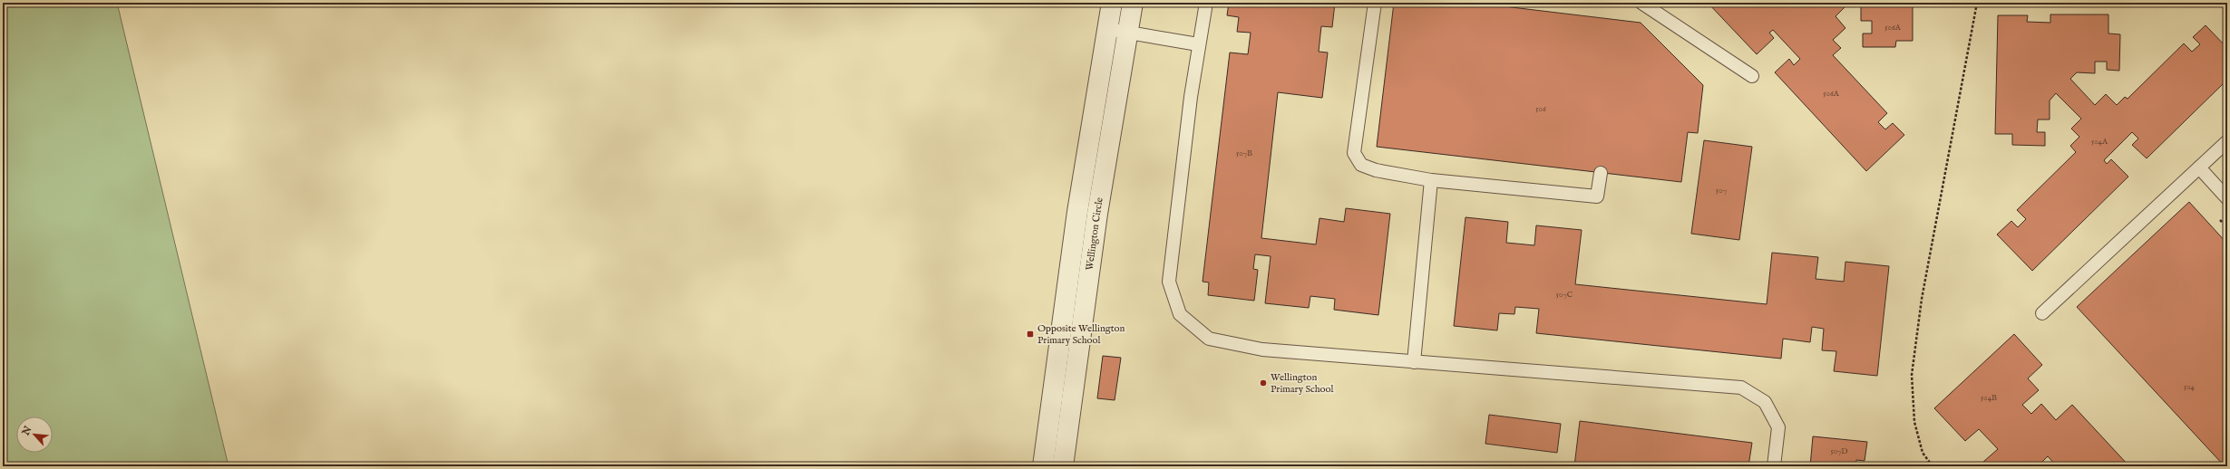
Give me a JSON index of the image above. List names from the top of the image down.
{
  "streets": {
    "street": ["Wellington Circle"]
  },
  "places": {
    "transit": ["Opposite Wellington Primary School"],
    "other": ["Wellington Primary School"]
  },
  "house_numbers": [
    "506A",
    "506A",
    "506",
    "504A",
    "507B",
    "507",
    "507C",
    "504",
    "504B",
    "507D"
  ],
  "north": "top left"
}
